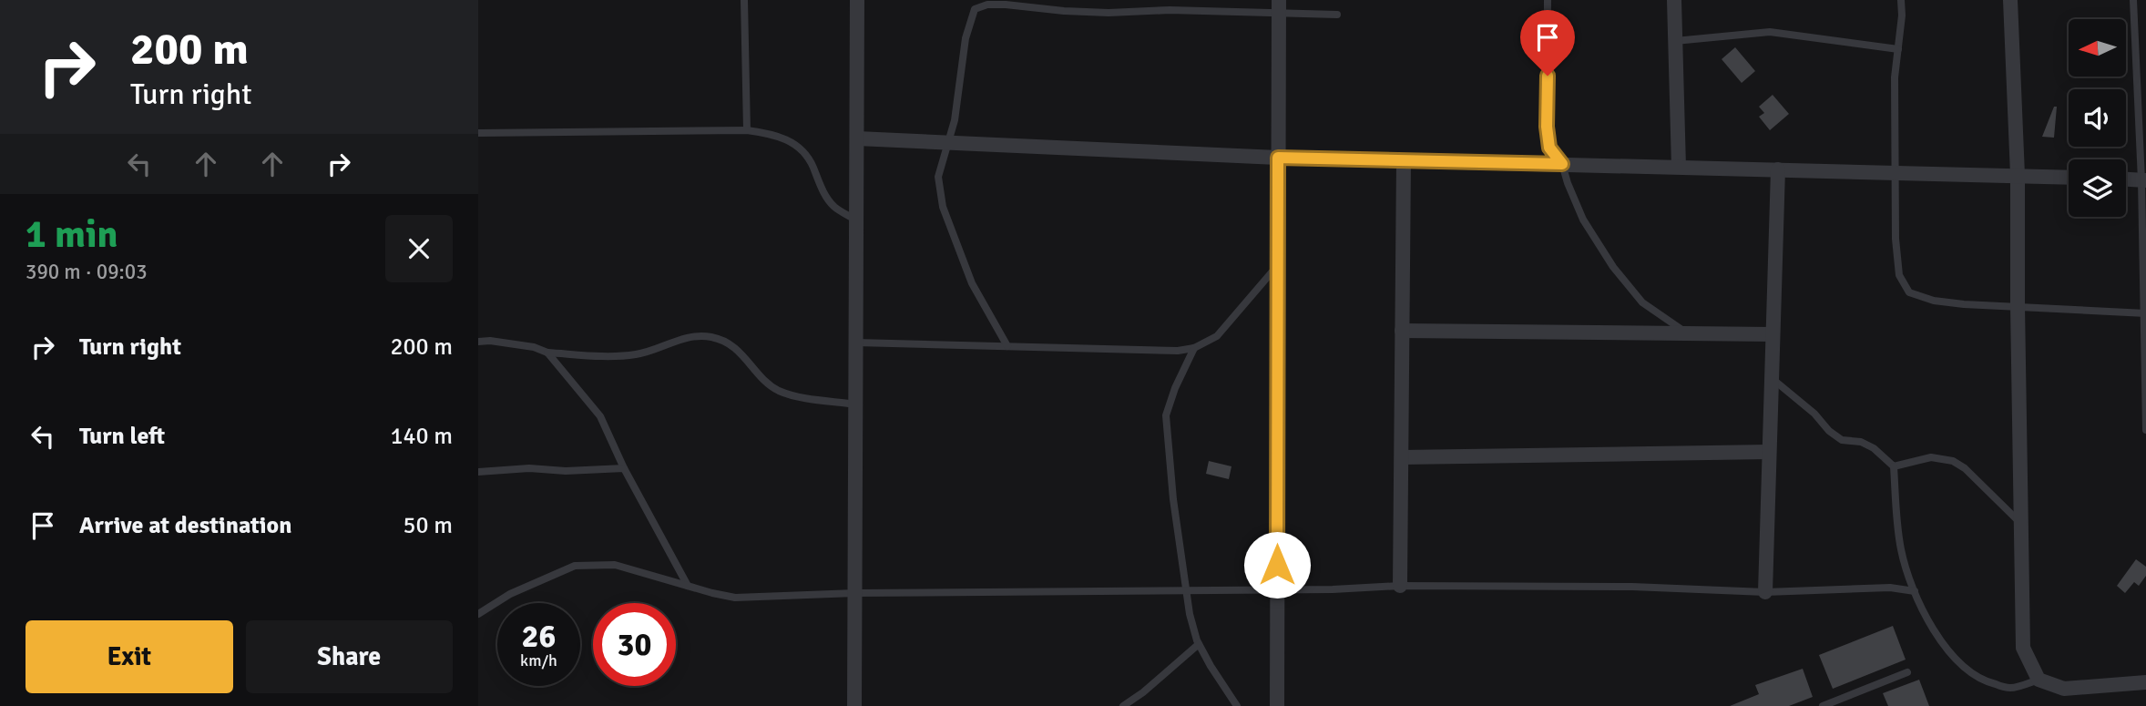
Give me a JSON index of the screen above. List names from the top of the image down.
{
  "north": "left",
  "page": {
    "turn": ["200 m", "Turn right"],
    "heading": ["1 min", "390 m · 09:03"],
    "list": [
      {
        "name": "Turn right",
        "value": "200 m"
      },
      {
        "name": "Turn left",
        "value": "140 m"
      },
      {
        "name": "Arrive at destination",
        "value": "50 m"
      }
    ],
    "speed": "26 km/h",
    "limit": "30",
    "buttons": ["Exit", "Share"]
  }
}
